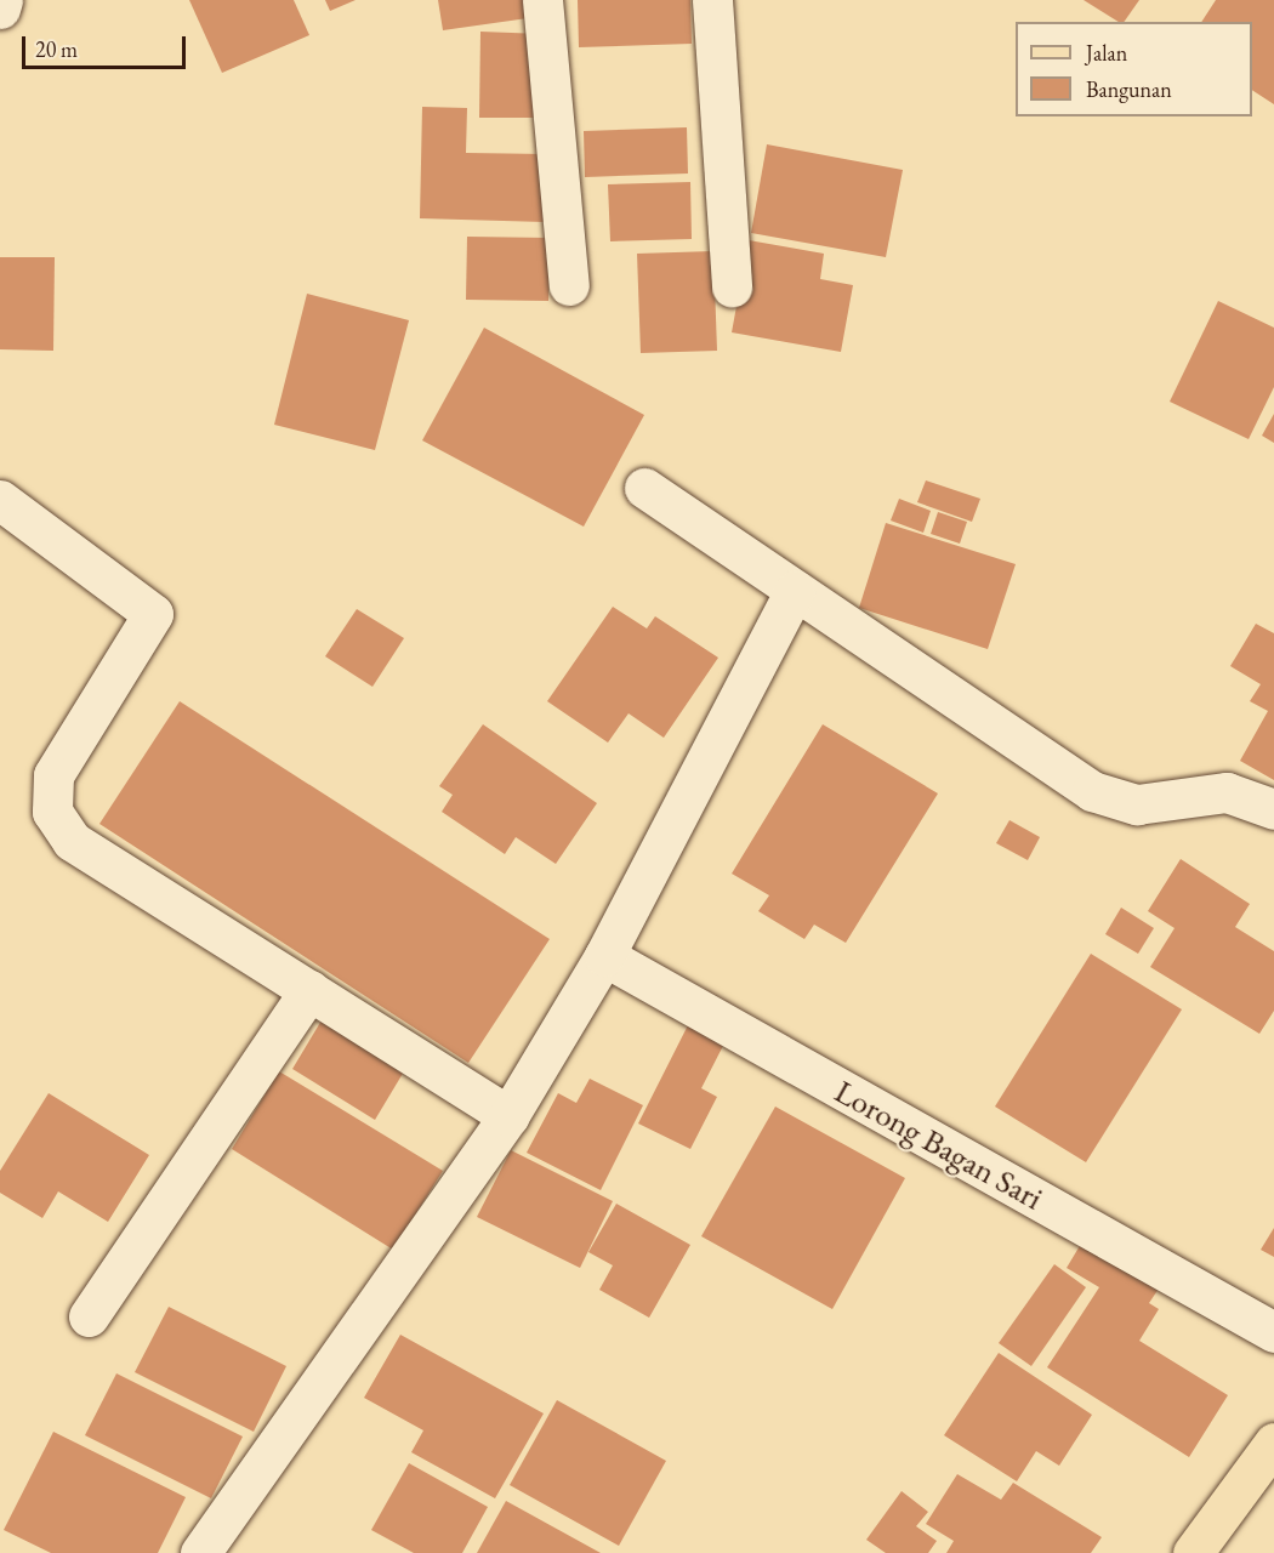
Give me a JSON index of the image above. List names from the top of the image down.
{
  "streets": {
    "street": ["Lorong Bagan Sari"]
  },
  "legend": ["Jalan", "Bangunan"],
  "scale_bar": "20 m"
}
